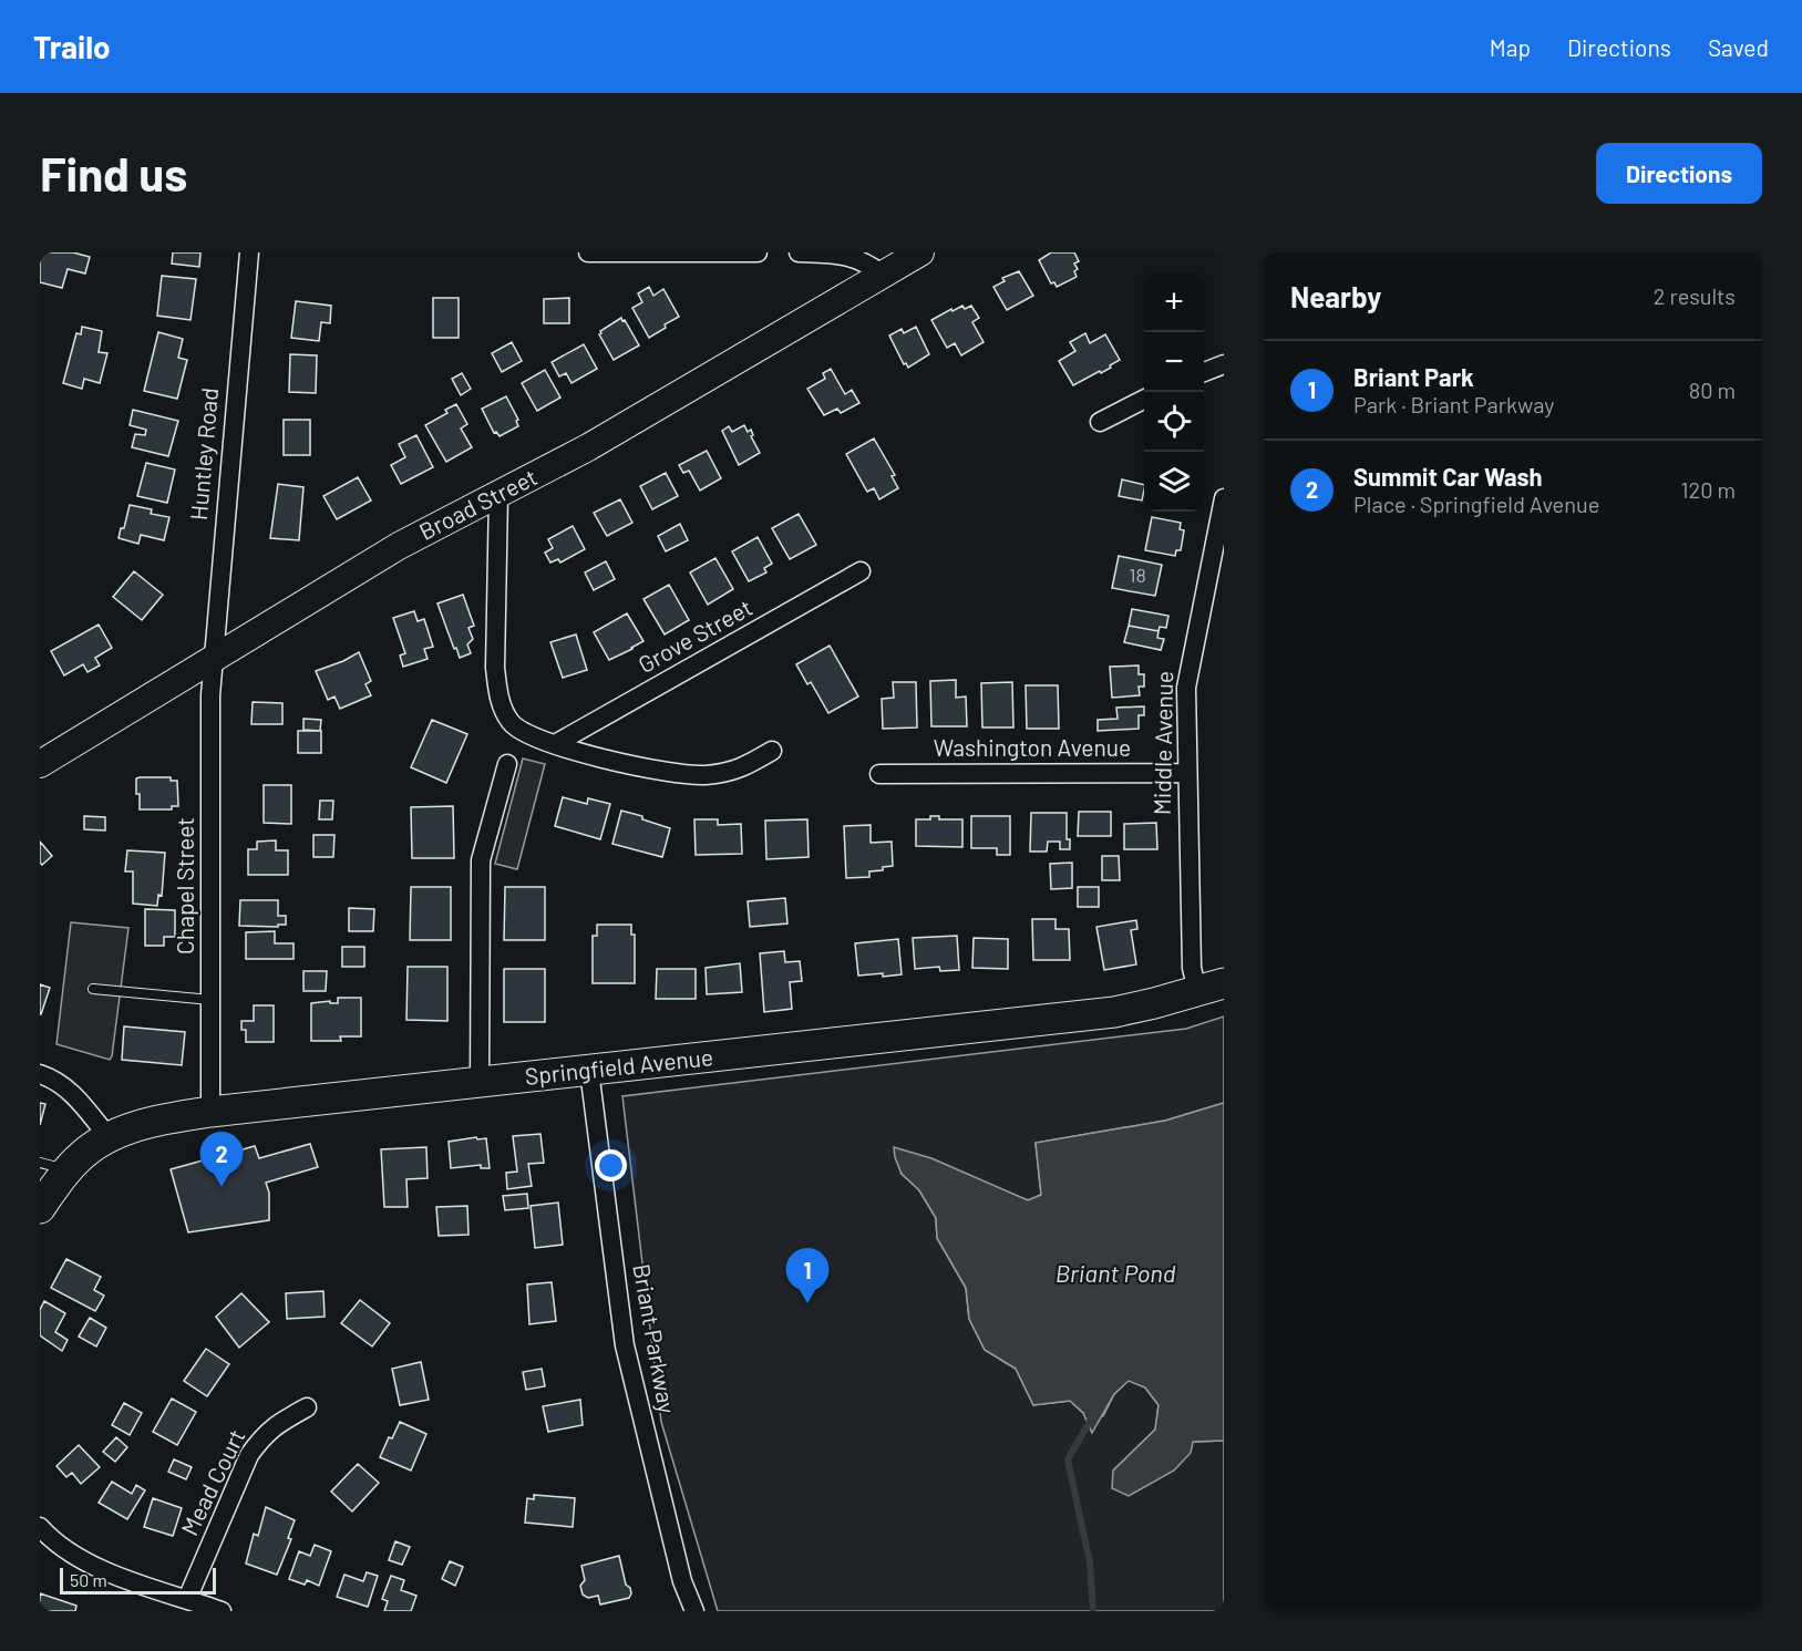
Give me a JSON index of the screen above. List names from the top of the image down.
{
  "streets": {
    "main road": ["Broad Street", "Springfield Avenue"],
    "street": [
      "Huntley Road",
      "Grove Street",
      "Middle Avenue",
      "Washington Avenue",
      "Chapel Street",
      "Briant Parkway",
      "Mead Court"
    ]
  },
  "crossings": [
    ["Huntley Road", "Broad Street"],
    ["Huntley Road", "Chapel Street"],
    ["Broad Street", "Chapel Street"],
    ["Middle Avenue", "Washington Avenue"],
    ["Middle Avenue", "Springfield Avenue"],
    ["Chapel Street", "Springfield Avenue"],
    ["Springfield Avenue", "Briant Parkway"]
  ],
  "water": ["Briant Pond"],
  "house_numbers": ["18"],
  "scale_bar": "50 m",
  "page": {
    "header": "Trailo",
    "nav": ["Map", "Directions", "Saved"],
    "buttons": "Directions",
    "title": "Find us",
    "heading": ["Nearby", "2 results"],
    "map_buttons": ["+", "−"],
    "list": [
      {
        "mark": "1",
        "name": "Briant Park",
        "note": "Park · Briant Parkway",
        "value": "80 m"
      },
      {
        "mark": "2",
        "name": "Summit Car Wash",
        "note": "Place · Springfield Avenue",
        "value": "120 m"
      }
    ],
    "pins": ["2", "1"],
    "scale": "50 m"
  }
}
